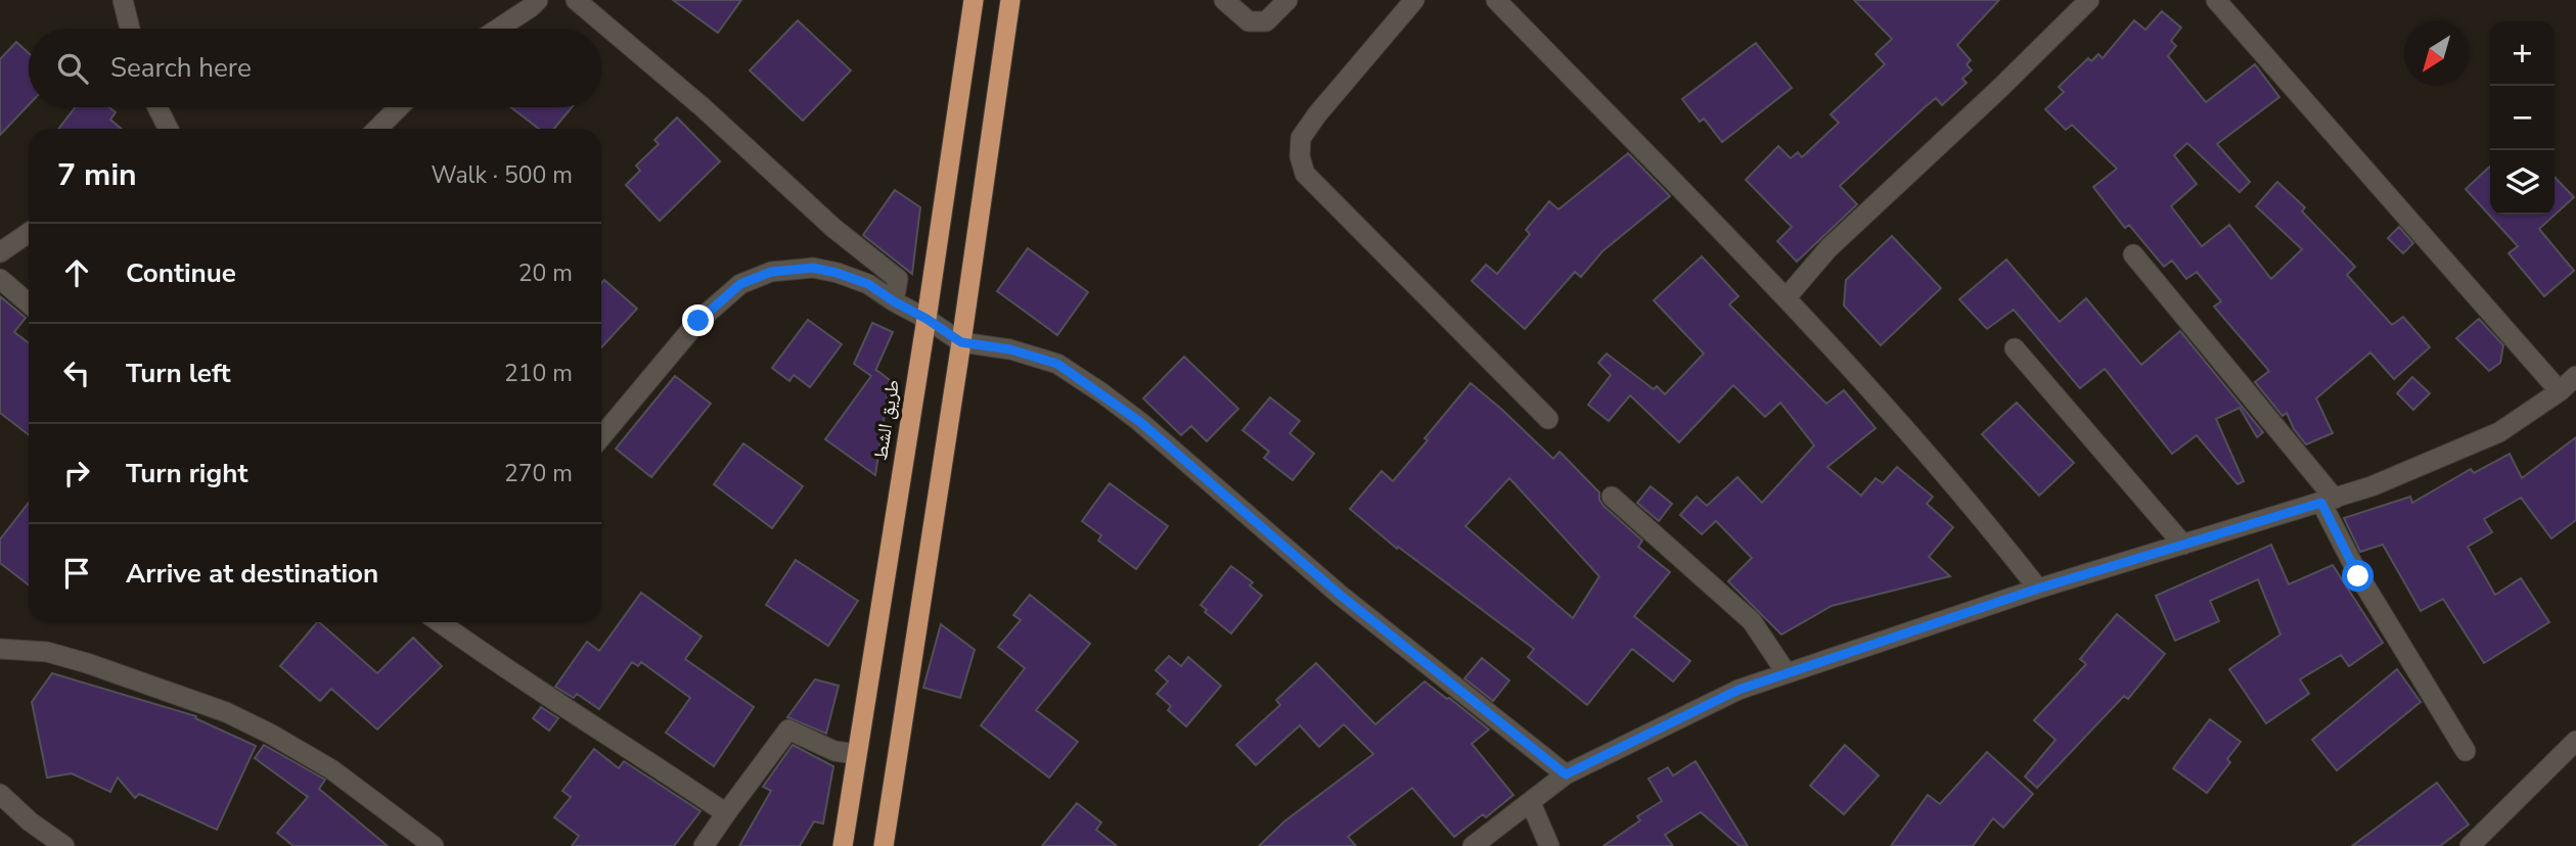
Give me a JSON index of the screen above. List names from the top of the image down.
{
  "streets": {
    "highway": ["طريق الشط"]
  },
  "north": "bottom left",
  "page": {
    "map_buttons": ["+", "−"],
    "search": "Search here",
    "heading": ["7 min", "Walk · 500 m"],
    "list": [
      ["Continue", "20 m"],
      ["Turn left", "210 m"],
      ["Turn right", "270 m"],
      "Arrive at destination"
    ]
  }
}
